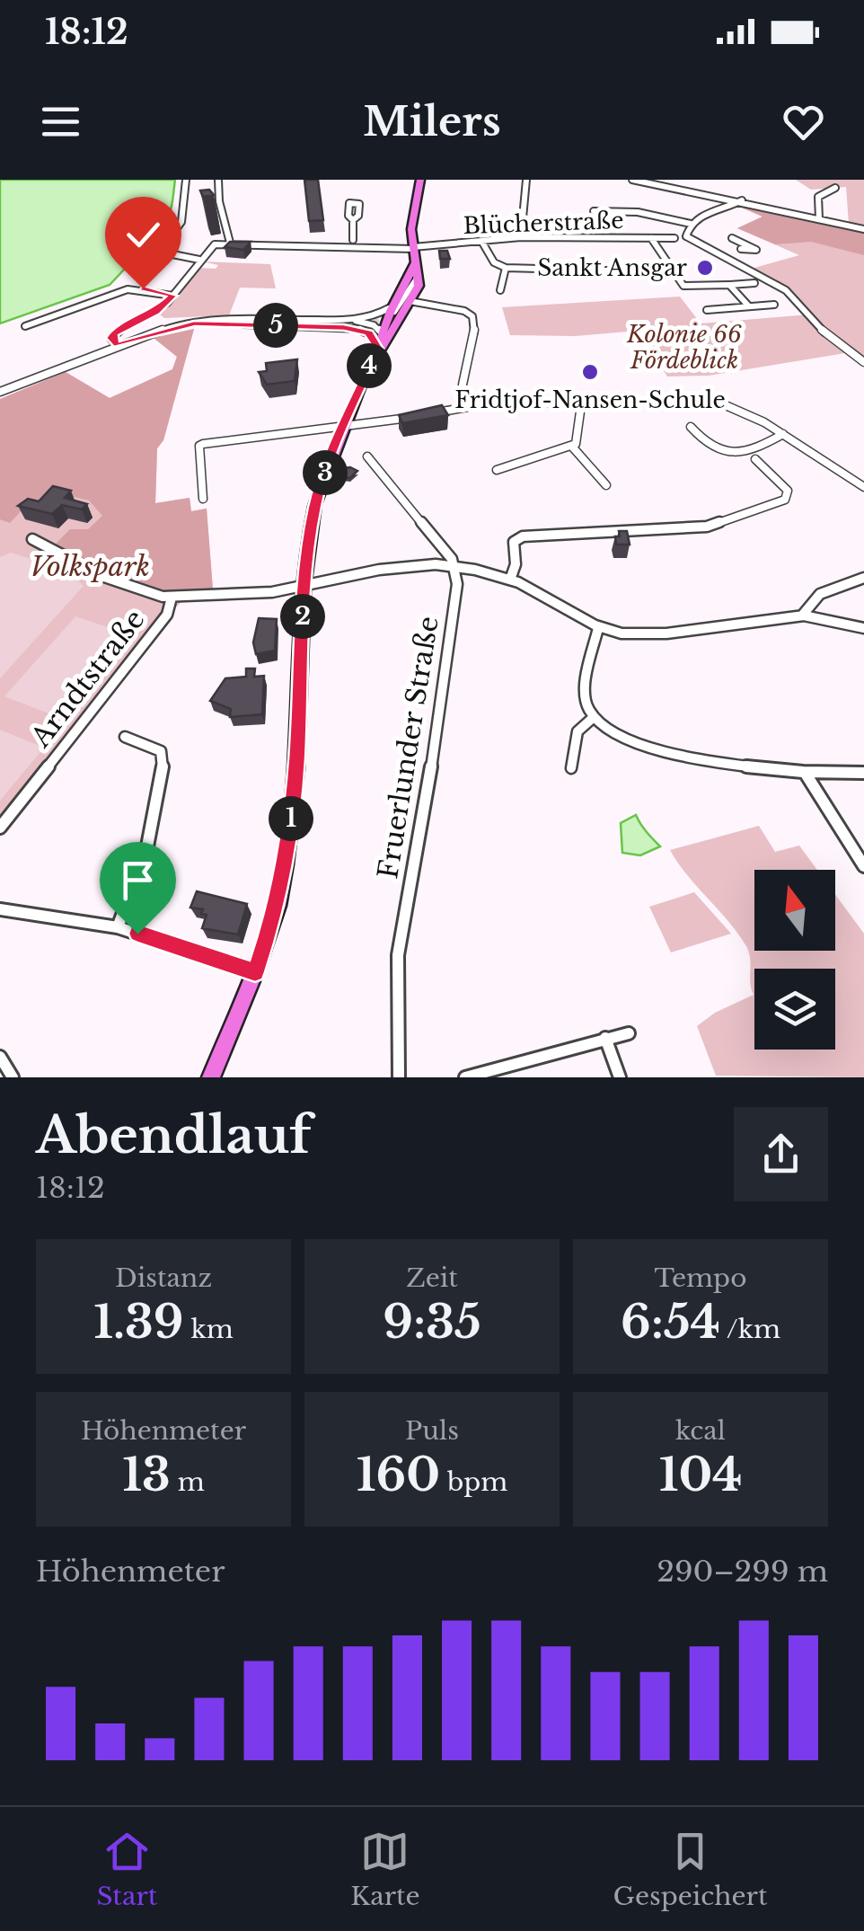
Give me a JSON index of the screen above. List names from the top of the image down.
{
  "streets": {
    "street": ["Blücherstraße", "Arndtstraße", "Fruerlunder Straße"]
  },
  "parks": ["Kolonie 66 Fördeblick", "Volkspark"],
  "places": ["Sankt Ansgar", "Fridtjof-Nansen-Schule"],
  "north": "top",
  "page": {
    "status": "18:12",
    "header": "Milers",
    "pins": [
      "5",
      "4",
      "3",
      "2",
      "1"
    ],
    "heading": ["Abendlauf", "18:12"],
    "stats": [
      ["Distanz", "1.39 km"],
      ["Zeit", "9:35"],
      ["Tempo", "6:54 /km"],
      ["Höhenmeter", "13 m"],
      ["Puls", "160 bpm"],
      ["kcal", "104"]
    ],
    "chart": ["Höhenmeter", "290–299 m"],
    "tabs": ["Start", "Karte", "Gespeichert"]
  }
}
